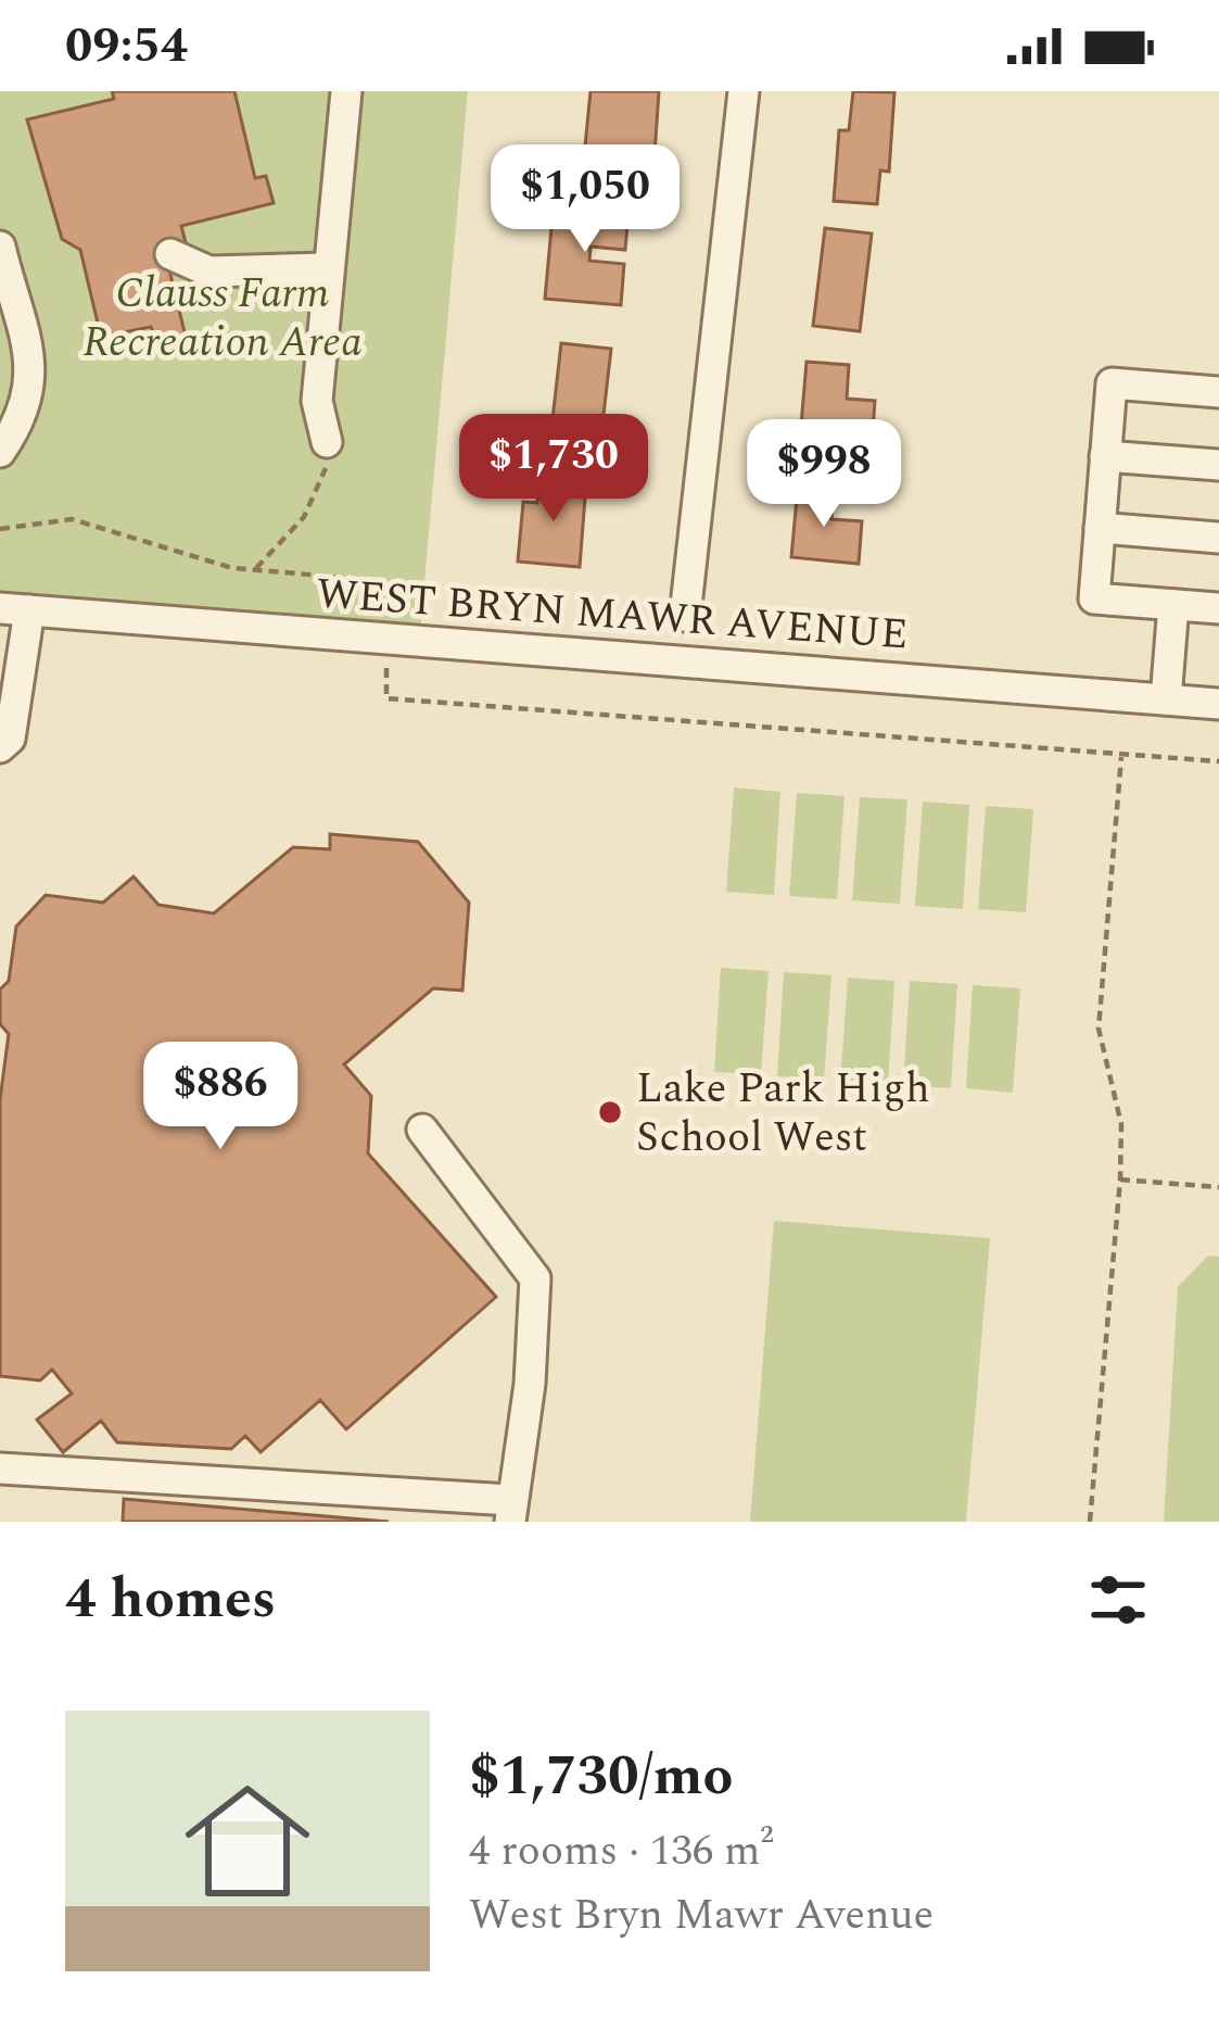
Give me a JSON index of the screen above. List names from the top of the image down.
{
  "streets": {
    "street": ["WEST BRYN MAWR AVENUE"]
  },
  "parks": ["Clauss Farm Recreation Area"],
  "places": ["Lake Park High School West"],
  "page": {
    "status": "09:54",
    "price": [
      "$1,050",
      "$1,730",
      "$998",
      "$886"
    ],
    "heading": "4 homes",
    "list": [
      {
        "name": "$1,730/mo",
        "note": "4 rooms · 136 m² · West Bryn Mawr Avenue"
      }
    ]
  }
}
